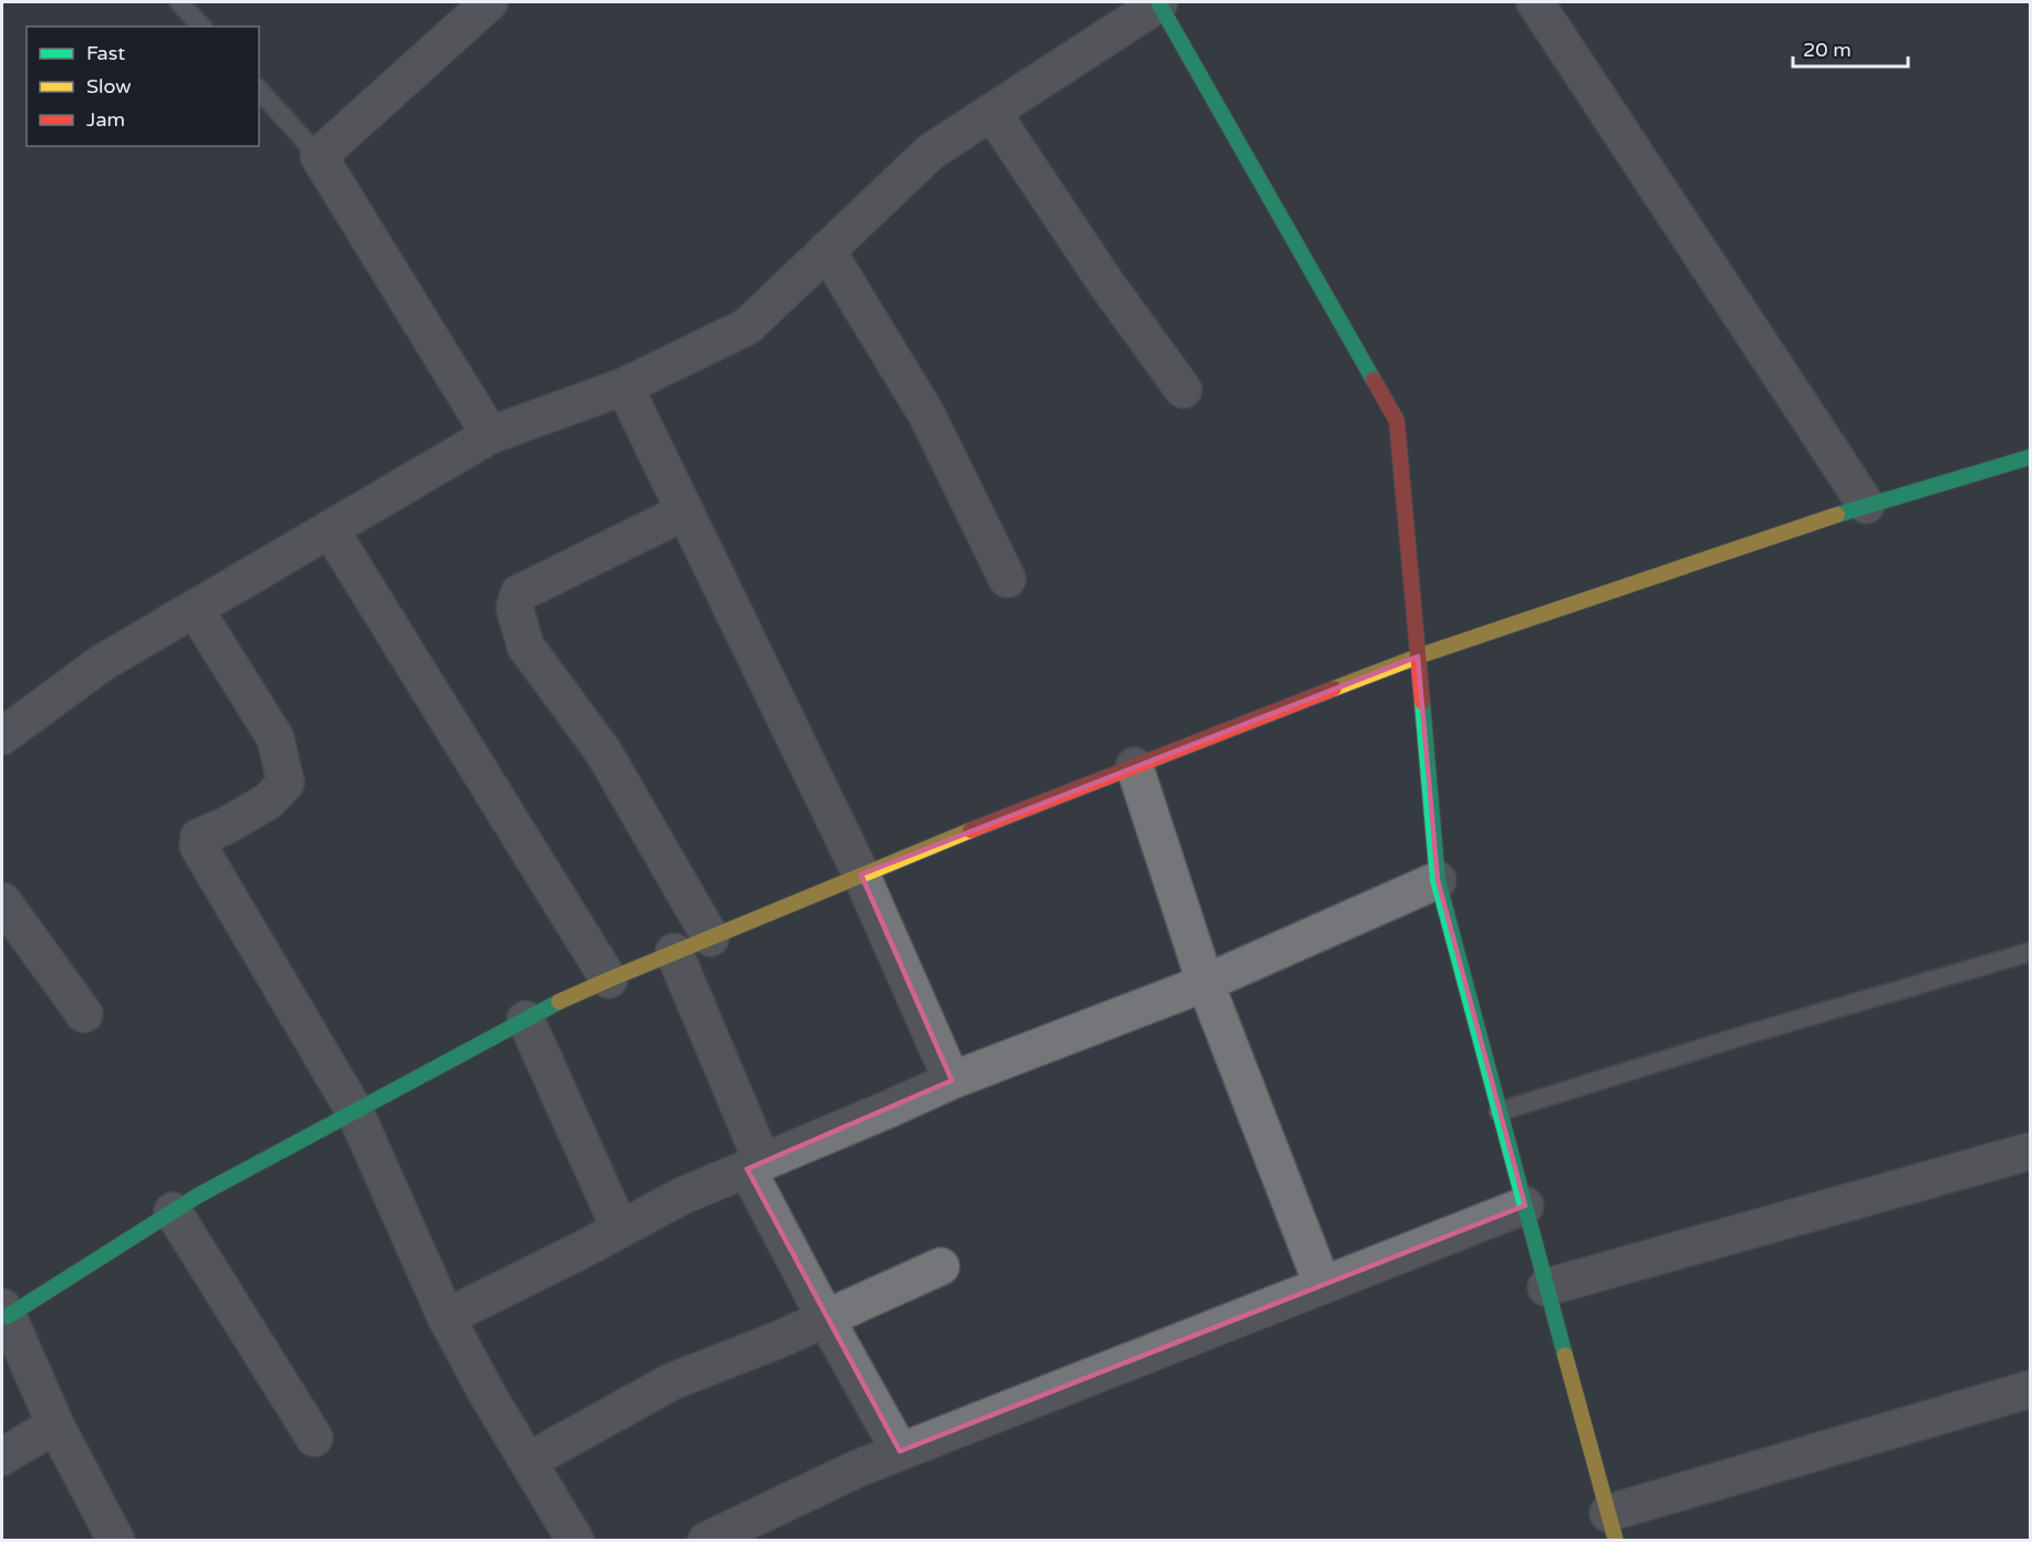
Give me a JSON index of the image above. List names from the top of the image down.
{
  "legend": ["Fast", "Slow", "Jam"],
  "scale_bar": "20 m"
}
